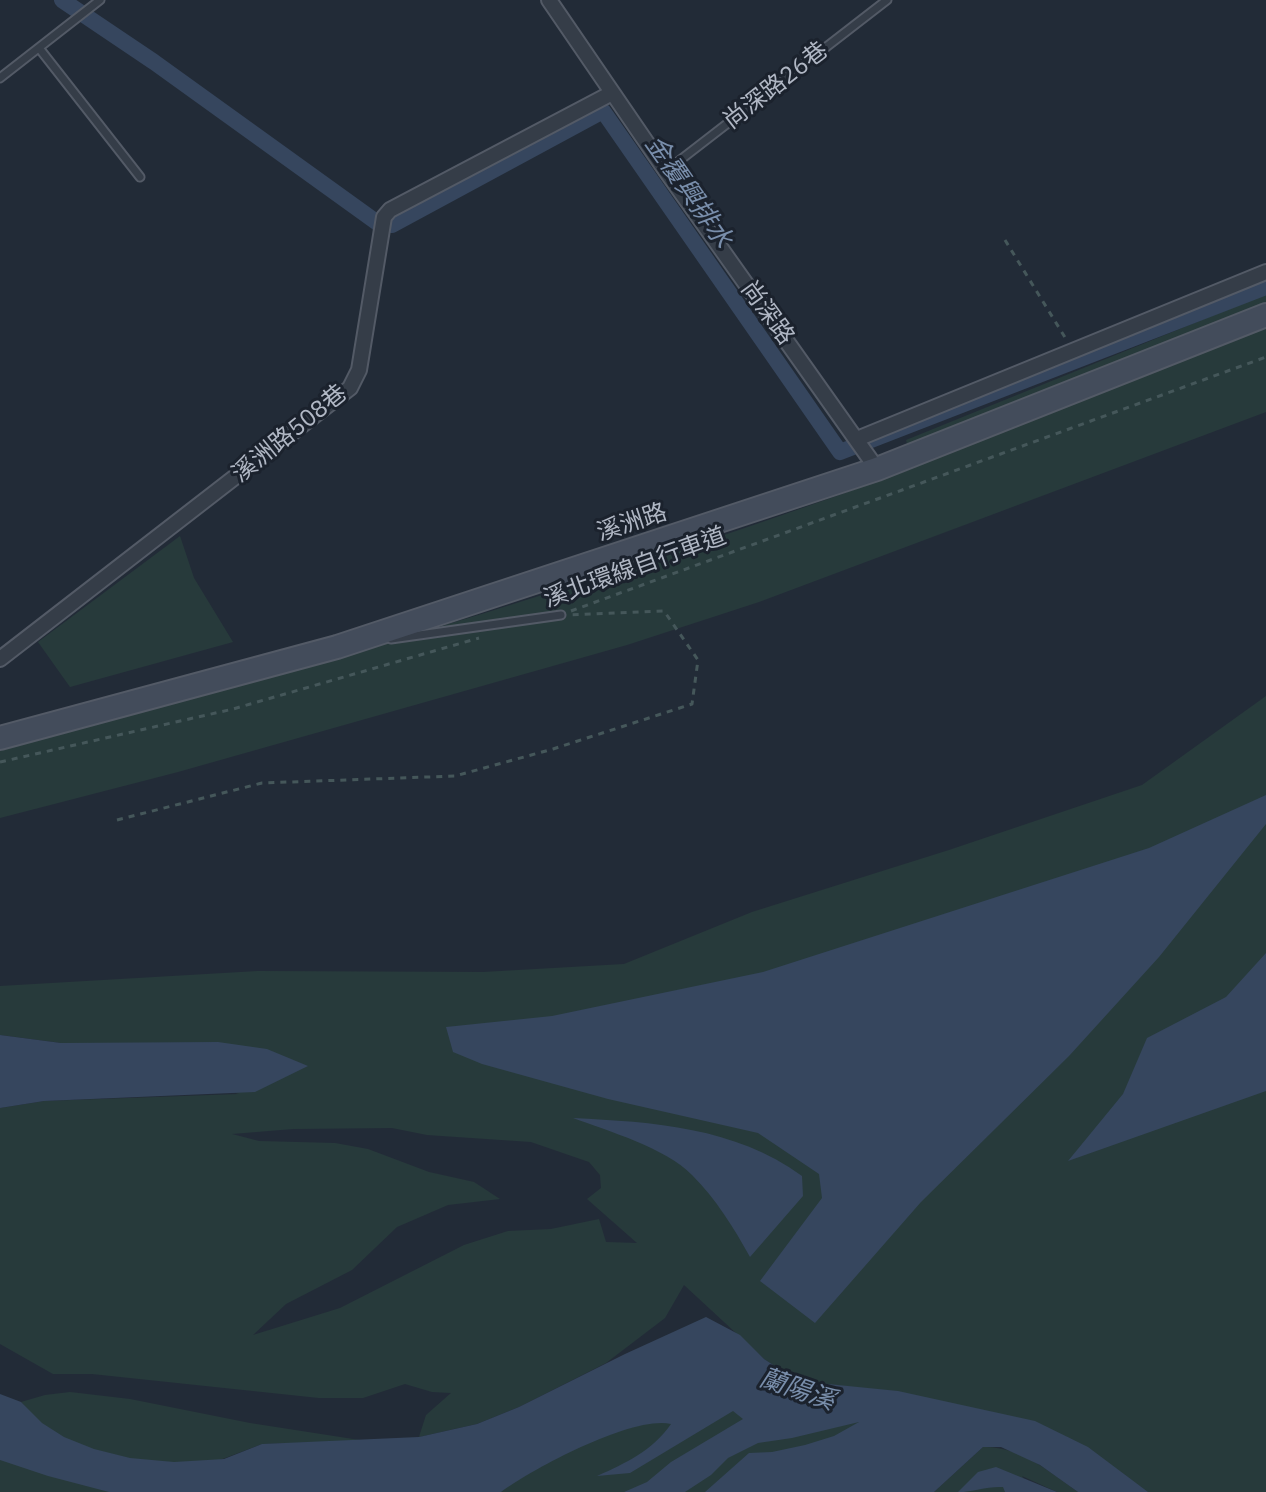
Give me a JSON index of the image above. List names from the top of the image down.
{
  "streets": {
    "street": ["尚深路", "溪洲路508巷", "溪洲路"],
    "lane": ["尚深路26巷"],
    "path": ["溪北環線自行車道"]
  },
  "crossings": [
    ["尚深路26巷", "尚深路"],
    ["尚深路", "溪洲路508巷"],
    ["尚深路", "溪洲路"]
  ],
  "water": ["金覆興排水", "蘭陽溪"]
}
